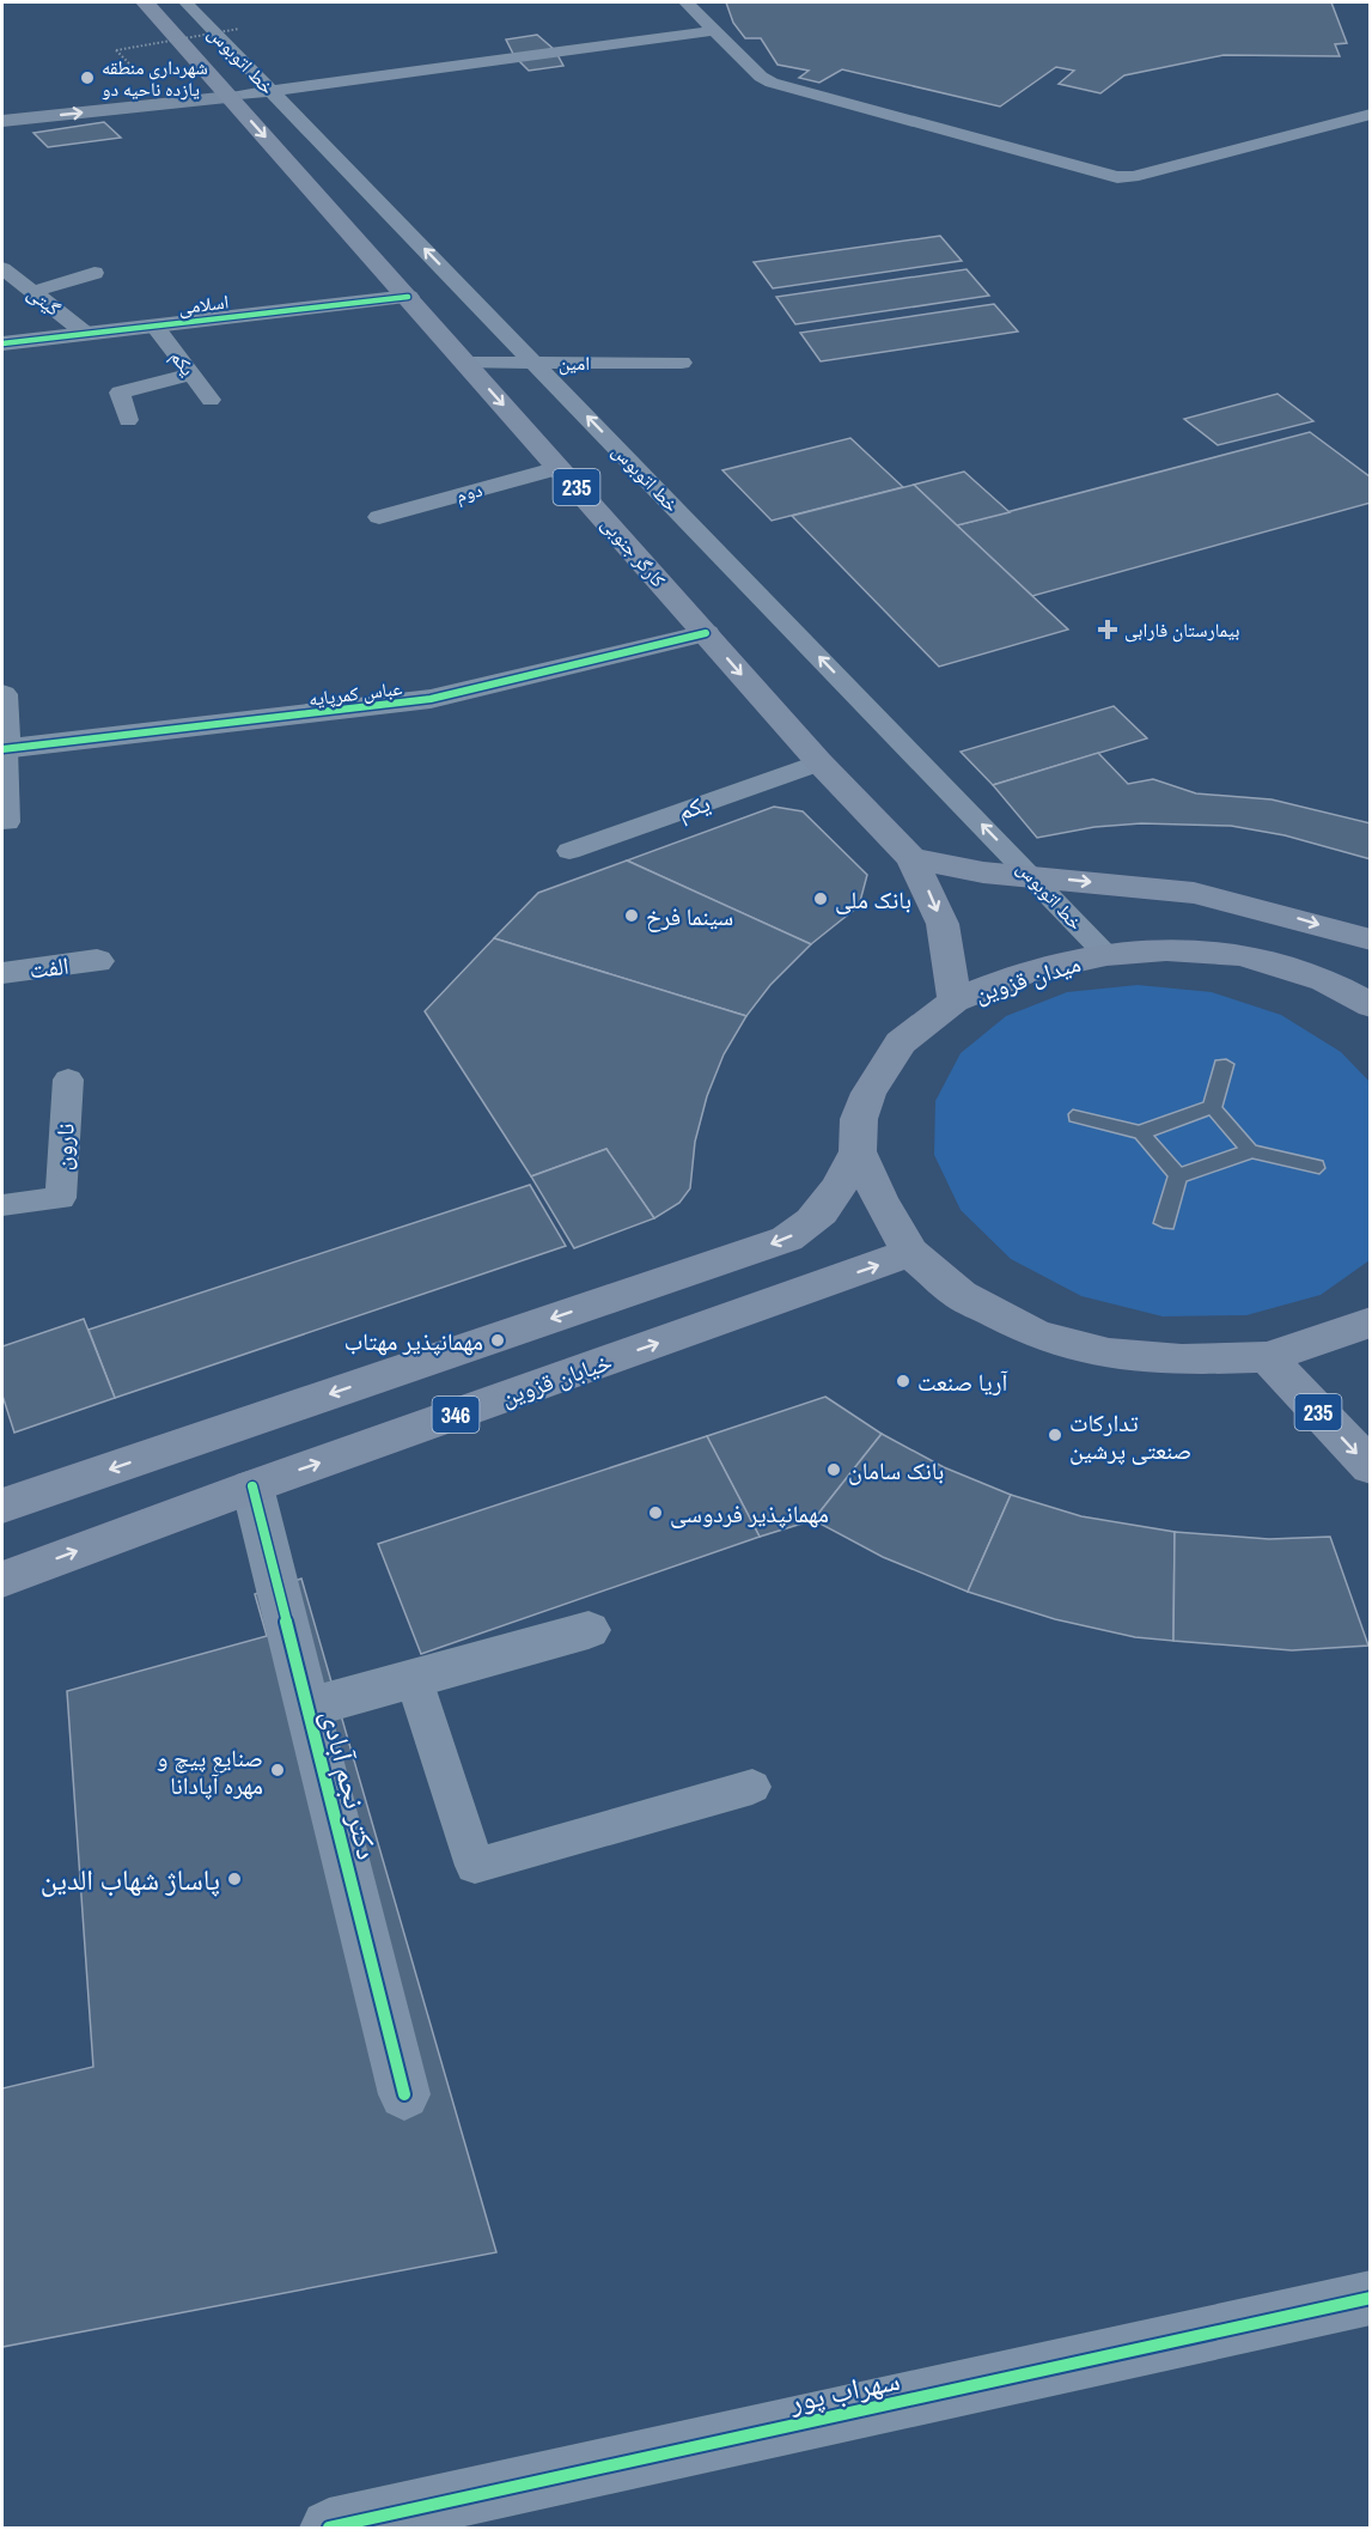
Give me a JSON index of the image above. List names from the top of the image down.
{
  "streets": {
    "main road": [
      "235",
      "کارگر جنوبی",
      "میدان قزوین",
      "خیابان قزوین",
      "346"
    ],
    "street": [
      "اسلامی",
      "عباس کمرپایه",
      "الفت",
      "دکتر نجم آبادی",
      "سهراب پور"
    ],
    "lane": [
      "خط اتوبوس",
      "گیتی",
      "یکم",
      "امین",
      "دوم",
      "نارون"
    ]
  },
  "crossings": [
    ["خط اتوبوس", "میدان قزوین"],
    ["گیتی", "اسلامی"],
    ["اسلامی", "یکم"],
    ["اسلامی", "کارگر جنوبی"],
    ["یکم", "کارگر جنوبی"],
    ["امین", "کارگر جنوبی"],
    ["235", "میدان قزوین"],
    ["دوم", "کارگر جنوبی"],
    ["کارگر جنوبی", "عباس کمرپایه"],
    ["کارگر جنوبی", "میدان قزوین"],
    ["میدان قزوین", "خیابان قزوین"],
    ["خیابان قزوین", "دکتر نجم آبادی"]
  ],
  "one_way": ["خط اتوبوس", "کارگر جنوبی"],
  "places": {
    "other": [
      "شهرداری منطقه یازده ناحیه دو",
      "بانک ملی",
      "سینما فرخ",
      "مهمانپذیر مهتاب",
      "آریا صنعت",
      "تدارکات صنعتی پرشین",
      "بانک سامان",
      "مهمانپذیر فردوسی",
      "صنایع پیچ و مهره آپادانا",
      "پاساژ شهاب الدین"
    ],
    "health": ["بیمارستان فارابی"]
  }
}
